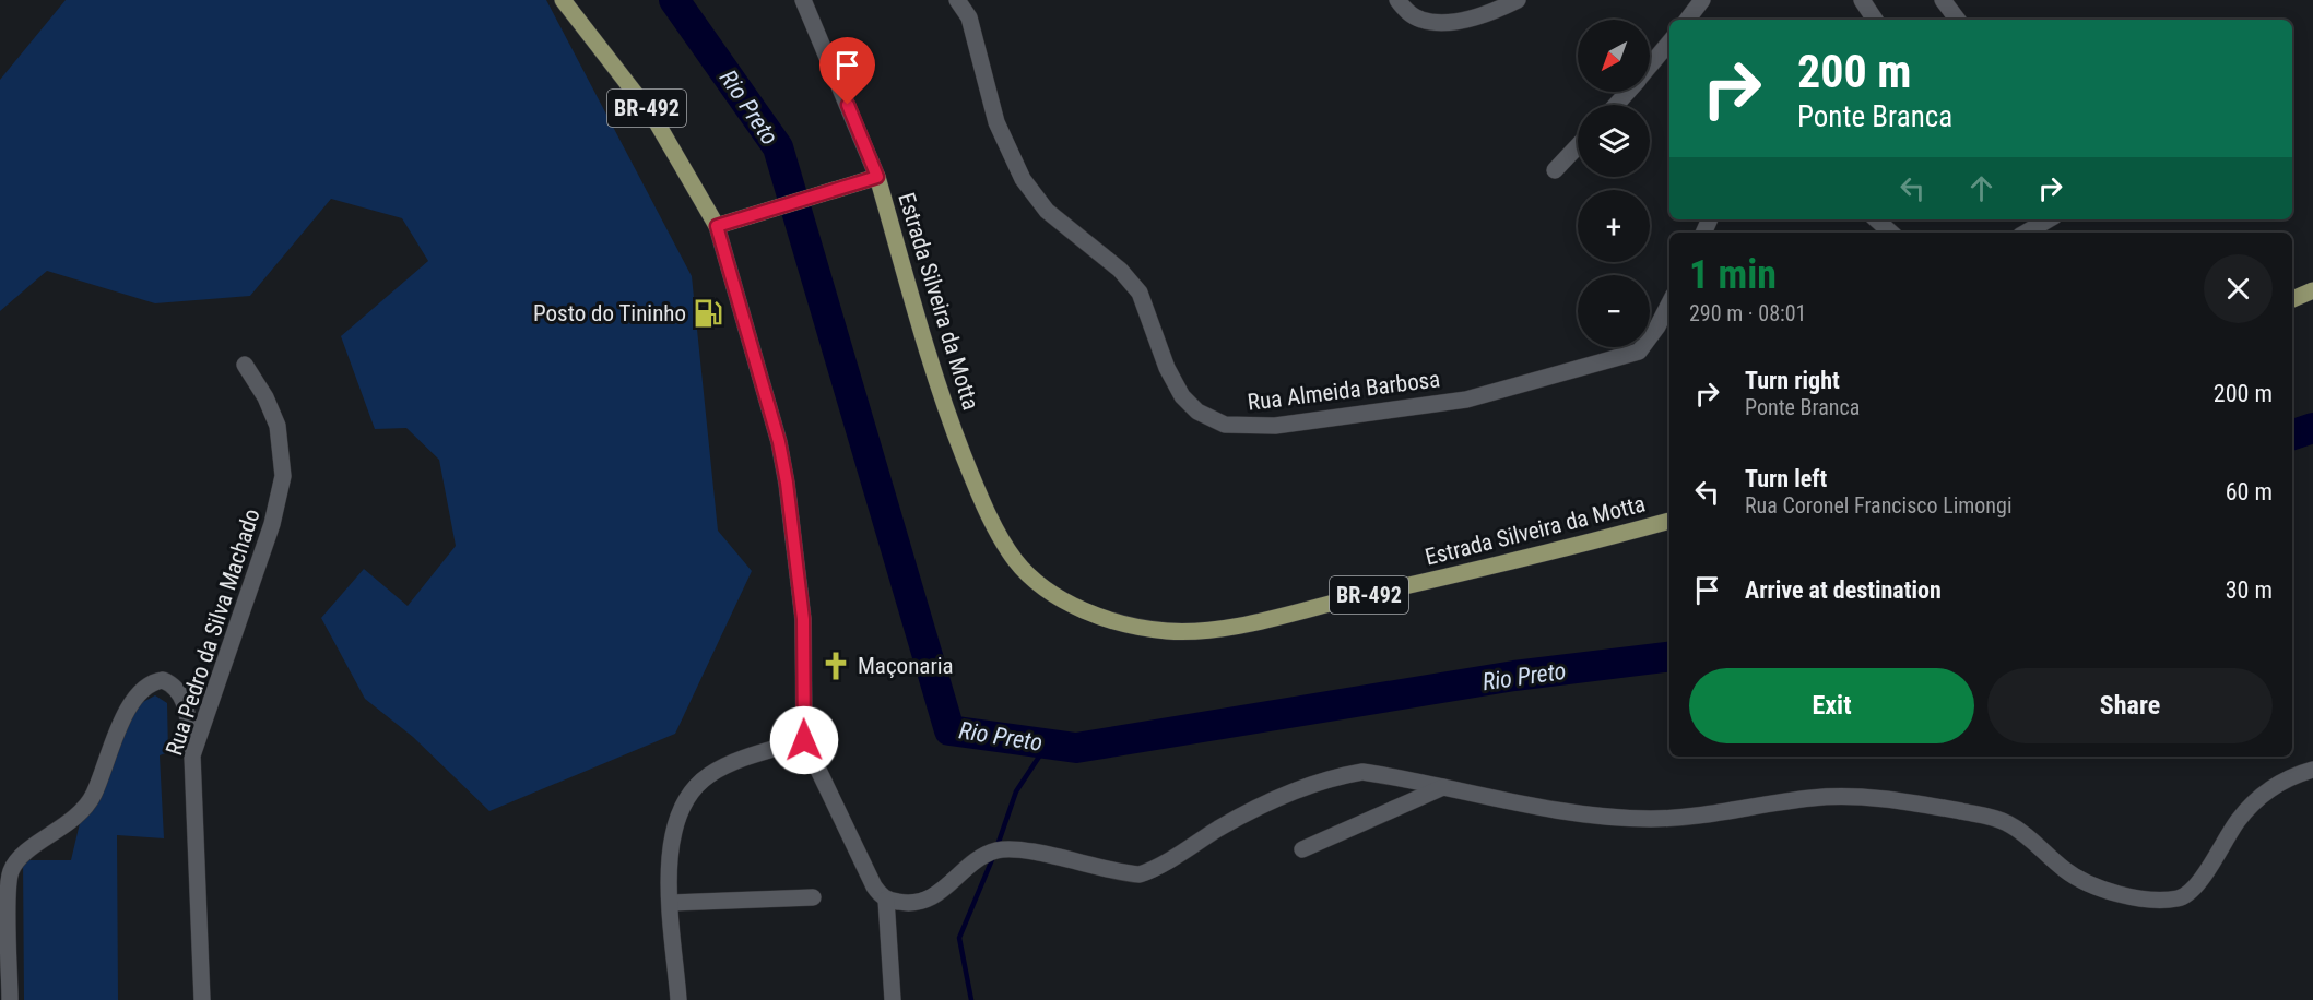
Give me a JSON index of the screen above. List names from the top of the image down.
{
  "streets": {
    "main road": ["BR-492", "Estrada Silveira da Motta"],
    "street": ["Rua Almeida Barbosa", "Rua Pedro da Silva Machado"]
  },
  "water": ["Rio Preto"],
  "places": {
    "fuel station": ["Posto do Tininho"],
    "church": ["Maçonaria"]
  },
  "north": "bottom left",
  "page": {
    "map_buttons": ["+", "−"],
    "turn": ["200 m", "Ponte Branca"],
    "heading": ["1 min", "290 m · 08:01"],
    "list": [
      {
        "name": "Turn right",
        "note": "Ponte Branca",
        "value": "200 m"
      },
      {
        "name": "Turn left",
        "note": "Rua Coronel Francisco Limongi",
        "value": "60 m"
      },
      {
        "name": "Arrive at destination",
        "value": "30 m"
      }
    ],
    "buttons": ["Exit", "Share"]
  }
}
